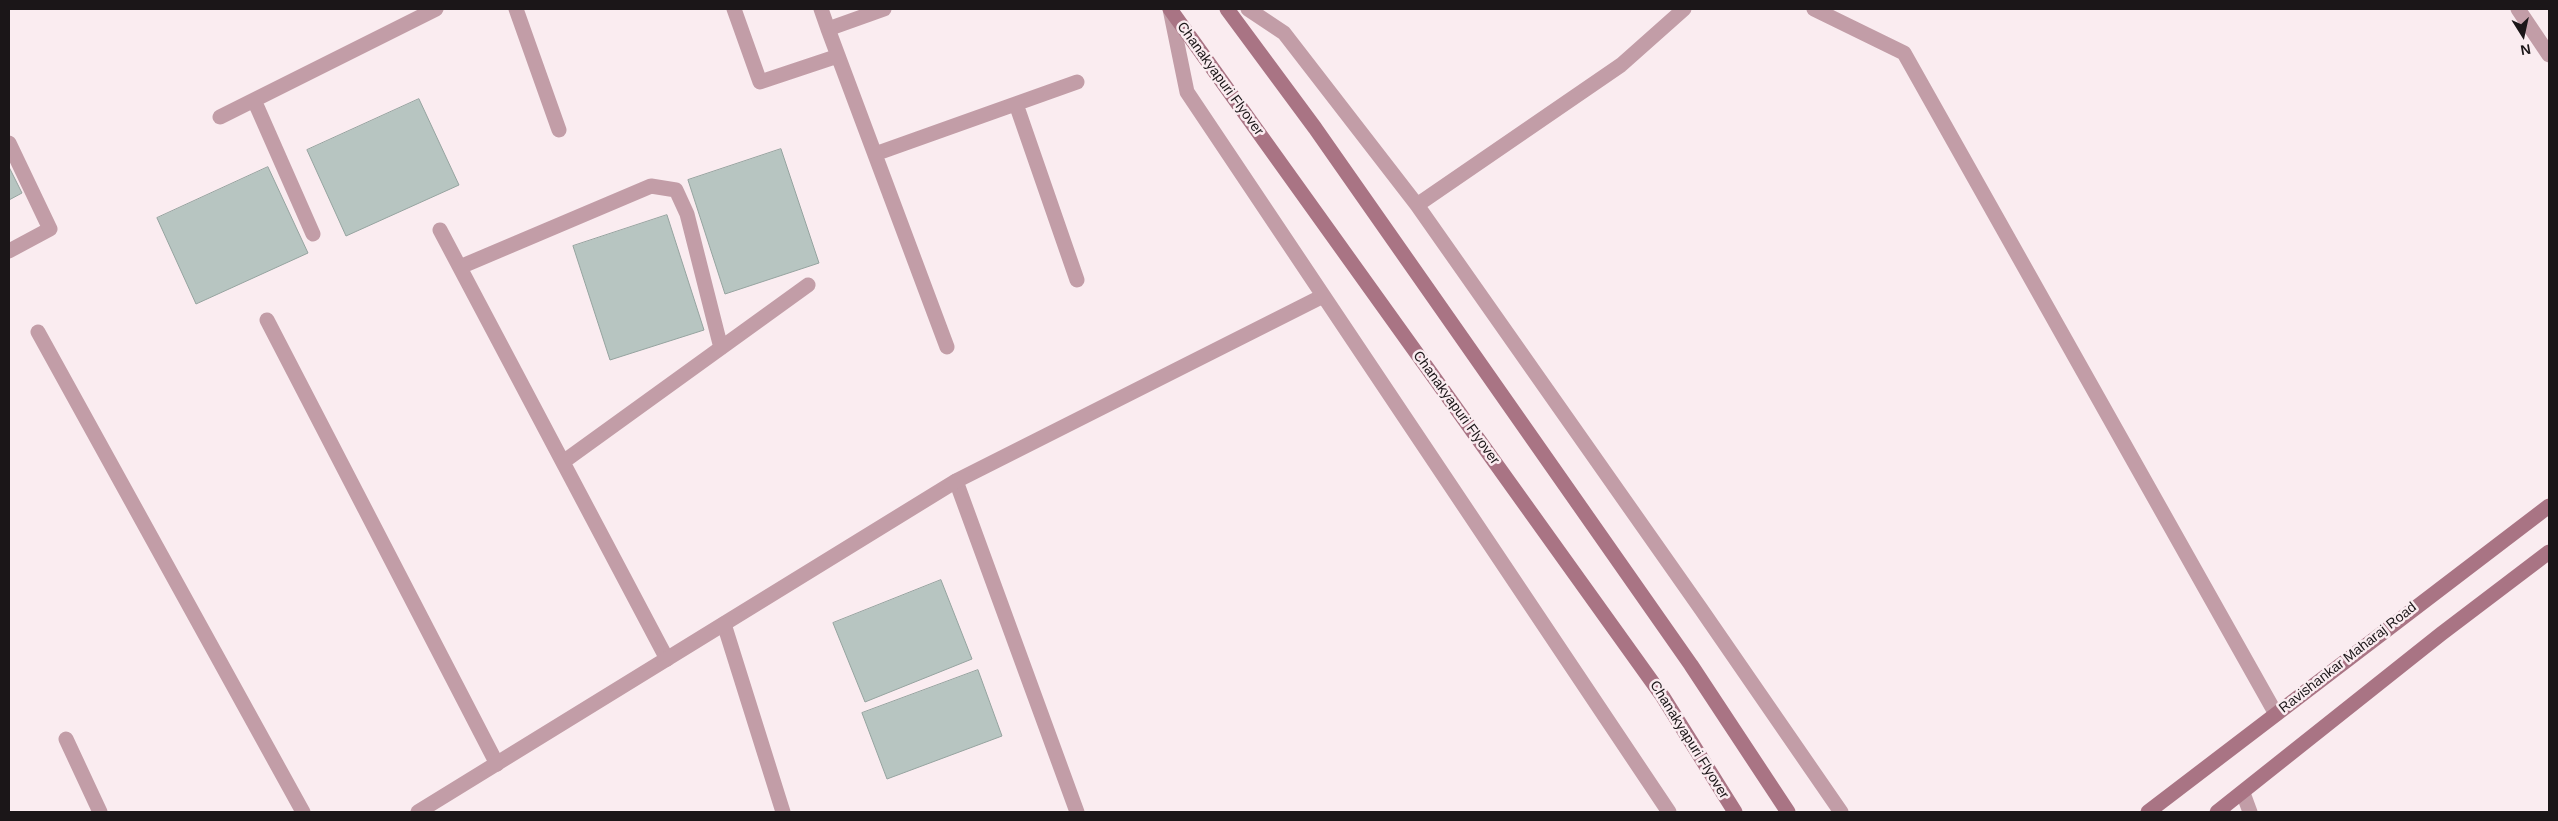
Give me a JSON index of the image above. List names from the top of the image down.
{
  "streets": {
    "main road": ["Chanakyapuri Flyover", "Ravishankar Maharaj Road"]
  },
  "north": "bottom"
}
